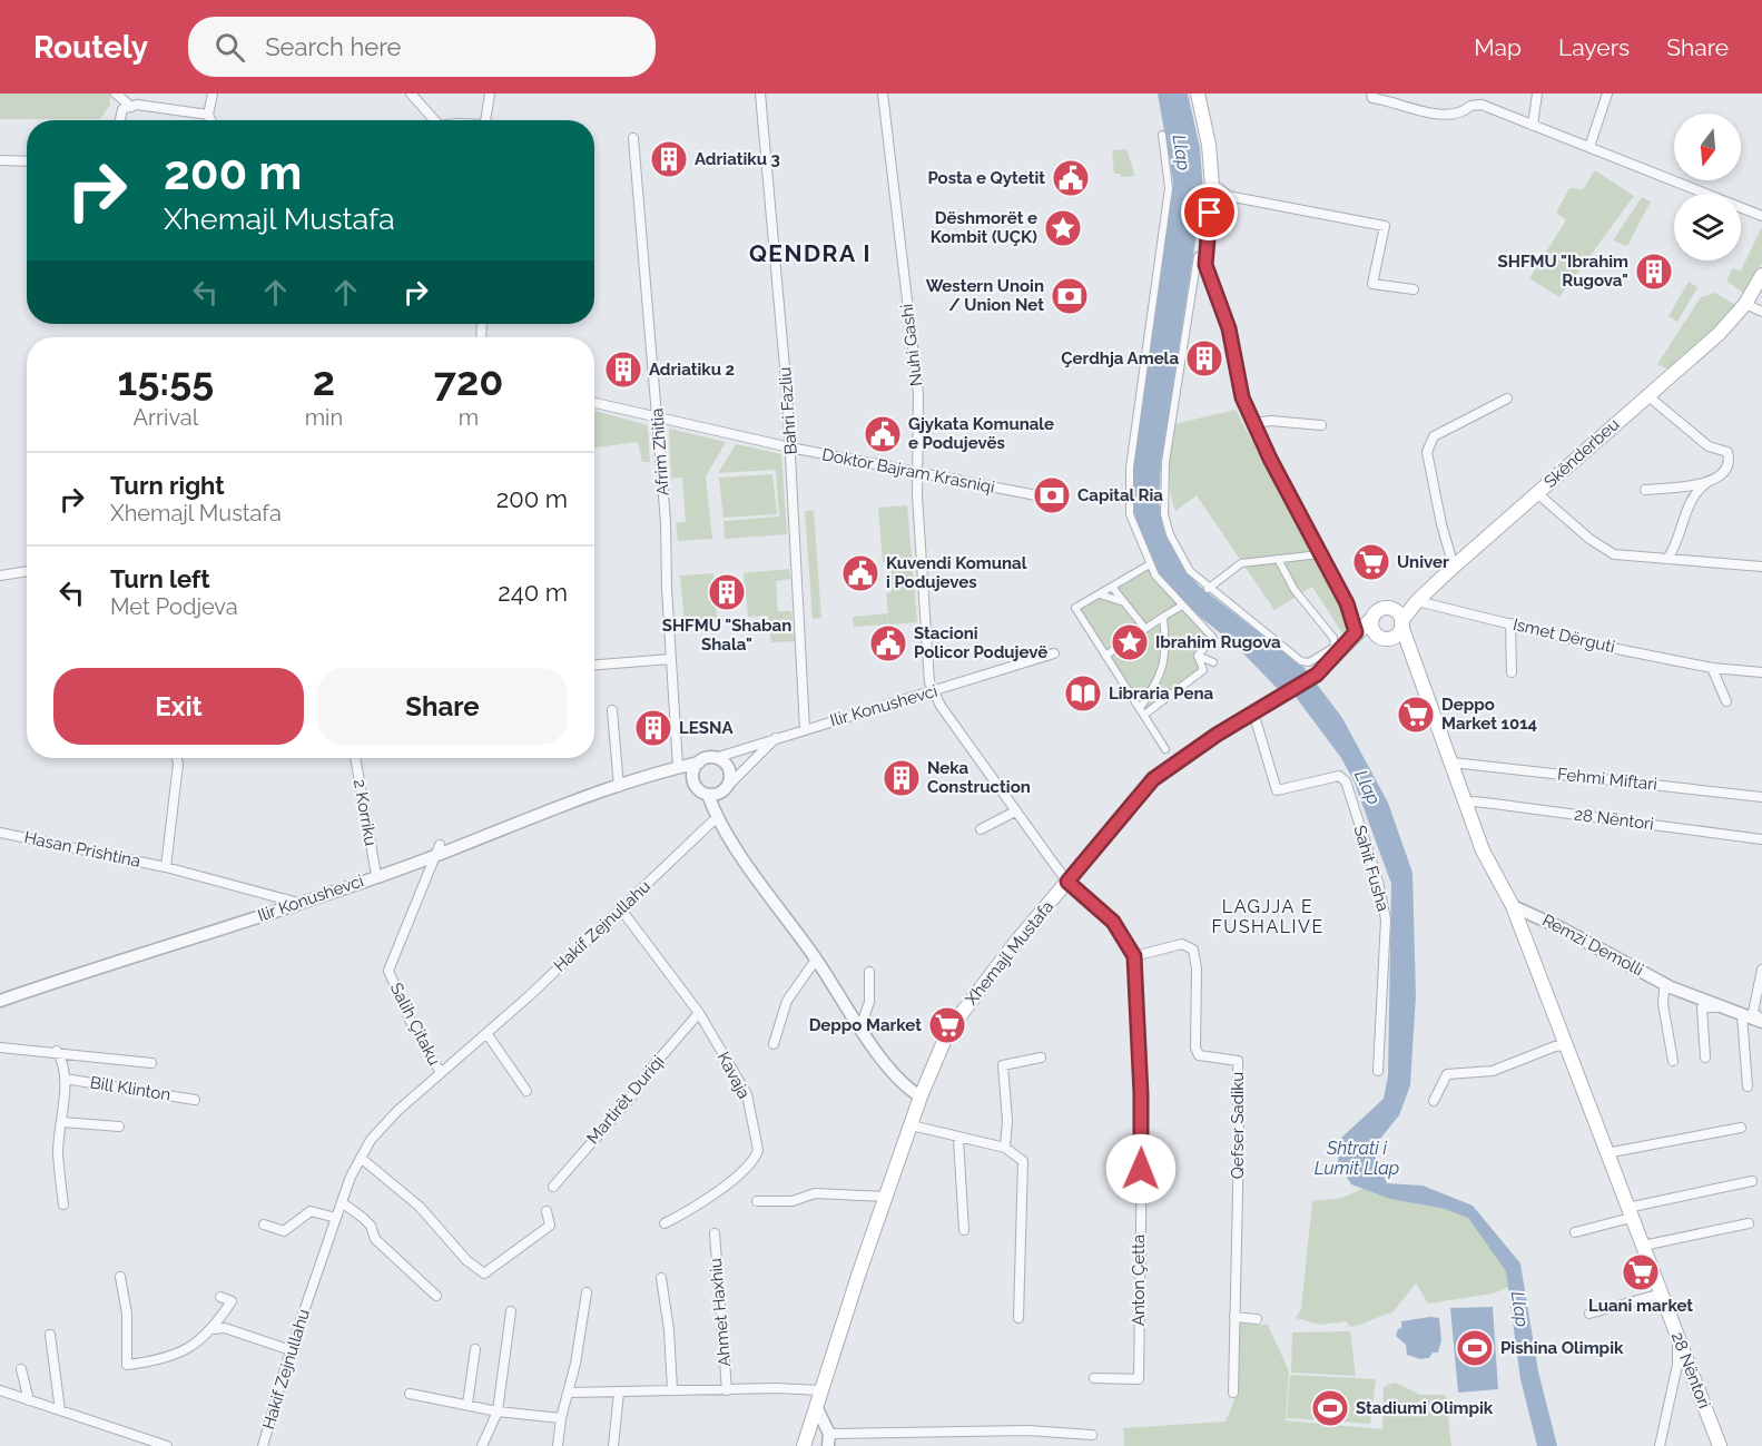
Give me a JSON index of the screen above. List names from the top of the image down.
{
  "streets": {
    "main road": ["Skënderbeu", "28 Nëntori", "Xhemajl Mustafa"],
    "street": [
      "Nuhi Gashi",
      "Bahri Fazliu",
      "Afrim Zhitia",
      "Doktor Bajram Krasniqi",
      "Ismet Dërguti",
      "Ilir Konushevci",
      "Fehmi Miftari",
      "2 Korriku",
      "Hasan Prishtina",
      "Sahit Fusha",
      "Hakif Zejnullahu",
      "Remzi Demolli",
      "Salih Çitaku",
      "Kavaja",
      "Bill Klinton",
      "Martirët Duriqi",
      "Qefser Sadiku",
      "Anton Çetta",
      "Ahmet Haxhiu"
    ]
  },
  "crossings": [
    ["Nuhi Gashi", "Doktor Bajram Krasniqi"],
    ["Nuhi Gashi", "Ilir Konushevci"],
    ["Nuhi Gashi", "Xhemajl Mustafa"],
    ["Nuhi Gashi", "Anton Çetta"],
    ["Bahri Fazliu", "Doktor Bajram Krasniqi"],
    ["Bahri Fazliu", "Ilir Konushevci"],
    ["Afrim Zhitia", "Doktor Bajram Krasniqi"],
    ["Afrim Zhitia", "Ilir Konushevci"],
    ["Skënderbeu", "Ismet Dërguti"],
    ["Skënderbeu", "28 Nëntori"],
    ["Skënderbeu", "Xhemajl Mustafa"],
    ["Ilir Konushevci", "2 Korriku"],
    ["Ilir Konushevci", "Hasan Prishtina"],
    ["Ilir Konushevci", "Salih Çitaku"],
    ["Fehmi Miftari", "28 Nëntori"],
    ["28 Nëntori", "Remzi Demolli"],
    ["28 Nëntori", "Xhemajl Mustafa"],
    ["Sahit Fusha", "Xhemajl Mustafa"],
    ["Hakif Zejnullahu", "Salih Çitaku"],
    ["Hakif Zejnullahu", "Kavaja"],
    ["Xhemajl Mustafa", "Anton Çetta"],
    ["Xhemajl Mustafa", "Ahmet Haxhiu"],
    ["Kavaja", "Martirët Duriqi"],
    ["Qefser Sadiku", "Anton Çetta"]
  ],
  "districts": ["QENDRA I", "LAGJJA E FUSHALIVE"],
  "water": ["Llap", "Shtrati i Lumit Llap"],
  "places": {
    "building": [
      "Adriatiku 3",
      "SHFMU \"Ibrahim Rugova\"",
      "Çerdhja Amela",
      "Adriatiku 2",
      "SHFMU \"Shaban Shala\"",
      "LESNA",
      "Neka Construction"
    ],
    "public building": [
      "Posta e Qytetit",
      "Gjykata Komunale e Podujevës",
      "Kuvendi Komunal i Podujeves",
      "Stacioni Policor Podujevë"
    ],
    "place": ["Dëshmorët e Kombit (UÇK)", "Ibrahim Rugova"],
    "bank": ["Western Unoin / Union Net", "Capital Ria"],
    "supermarket": [
      "Univer",
      "Deppo Market 1014",
      "Deppo Market",
      "Luani market"
    ],
    "library": ["Libraria Pena"],
    "sports": ["Pishina Olimpik", "Stadiumi Olimpik"]
  },
  "north": "bottom",
  "page": {
    "header": "Routely",
    "search": "Search here",
    "nav": ["Map", "Layers", "Share"],
    "turn": ["200 m", "Xhemajl Mustafa"],
    "eta": [
      "15:55",
      "Arrival",
      "2",
      "min",
      "720",
      "m"
    ],
    "list": [
      {
        "name": "Turn right",
        "note": "Xhemajl Mustafa",
        "value": "200 m"
      },
      {
        "name": "Turn left",
        "note": "Met Podjeva",
        "value": "240 m"
      }
    ],
    "buttons": ["Exit", "Share"]
  }
}
